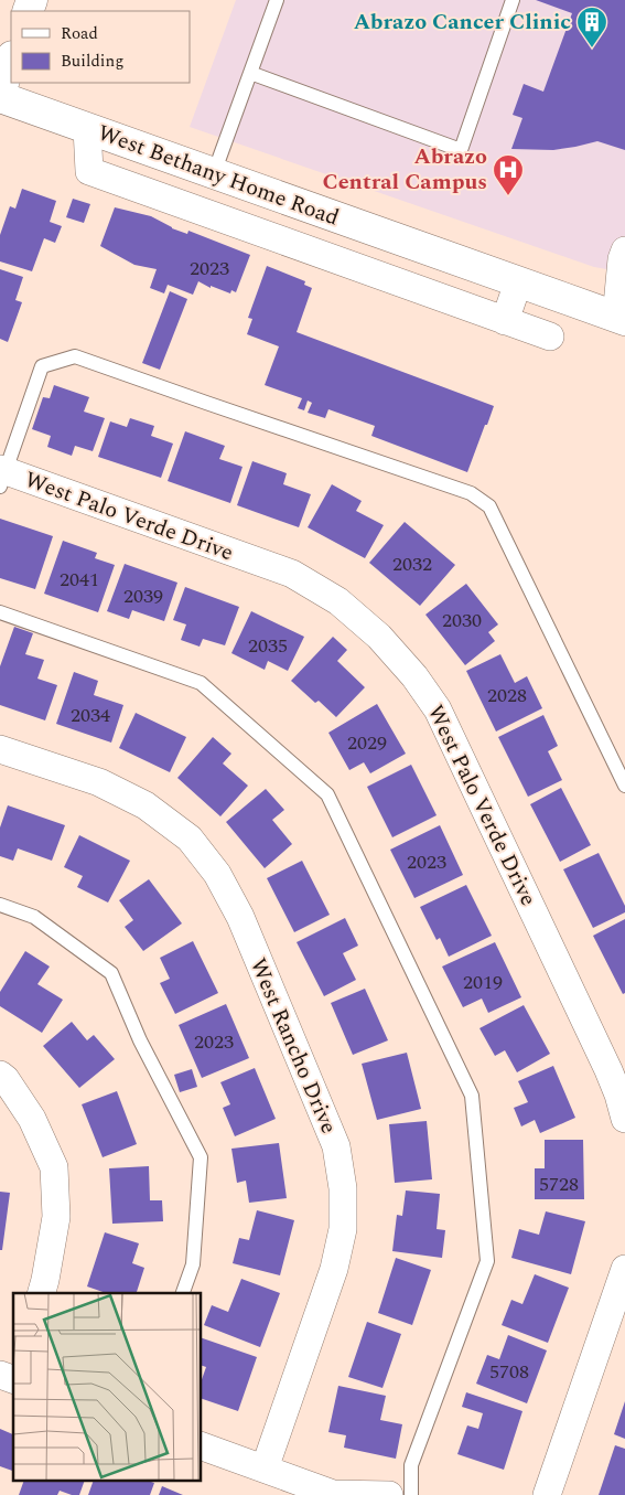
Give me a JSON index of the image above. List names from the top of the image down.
{
  "streets": {
    "main road": ["West Bethany Home Road"],
    "street": ["West Palo Verde Drive", "West Rancho Drive"]
  },
  "places": {
    "building": ["Abrazo Cancer Clinic"],
    "hospital": ["Abrazo Central Campus"]
  },
  "house_numbers": [
    "2023",
    "2032",
    "2041",
    "2039",
    "2030",
    "2035",
    "2028",
    "2034",
    "2029",
    "2023",
    "2019",
    "2023",
    "5728",
    "5708"
  ],
  "legend": ["Road", "Building"]
}
